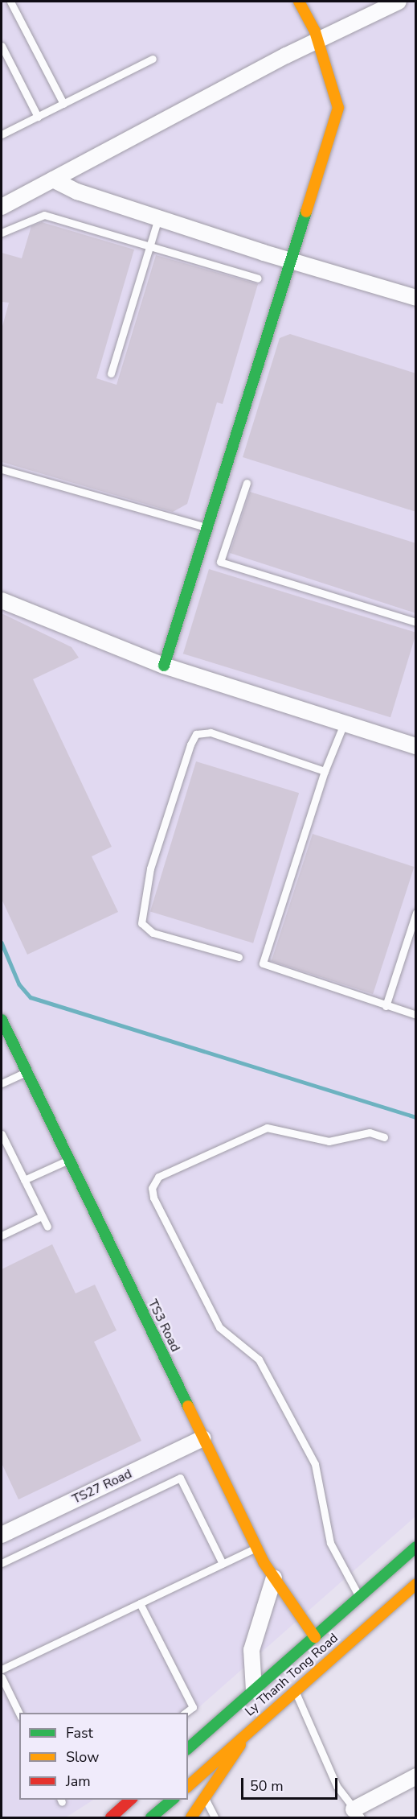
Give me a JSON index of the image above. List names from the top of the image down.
{
  "streets": {
    "street": ["TS3 Road", "TS27 Road", "Ly Thanh Tong Road"]
  },
  "crossings": [
    ["TS3 Road", "TS27 Road"],
    ["TS3 Road", "Ly Thanh Tong Road"]
  ],
  "legend": ["Fast", "Slow", "Jam"],
  "scale_bar": "50 m"
}
